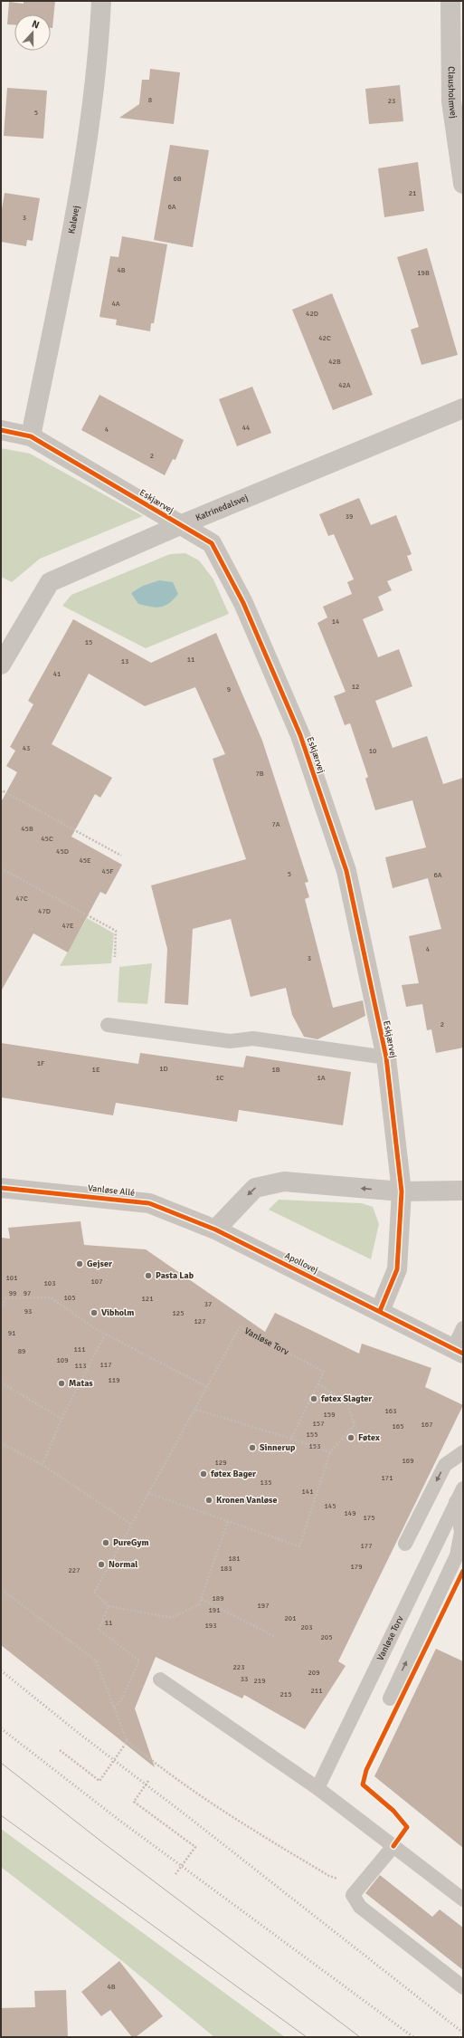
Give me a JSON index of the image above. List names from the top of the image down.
{
  "streets": {
    "street": [
      "Clausholmvej",
      "Kaløvej",
      "Eskjærvej",
      "Katrinedalsvej",
      "Vanløse Allé",
      "Apollovej"
    ],
    "lane": ["Vanløse Torv"]
  },
  "crossings": [
    ["Kaløvej", "Eskjærvej"],
    ["Eskjærvej", "Katrinedalsvej"],
    ["Vanløse Allé", "Apollovej"]
  ],
  "places": [
    "Gejser",
    "Pasta Lab",
    "Vibholm",
    "Matas",
    "føtex Slagter",
    "Føtex",
    "Sinnerup",
    "føtex Bager",
    "Kronen Vanløse",
    "PureGym",
    "Normal"
  ],
  "house_numbers": [
    "8",
    "23",
    "5",
    "6B",
    "21",
    "6A",
    "3",
    "4B",
    "19B",
    "4A",
    "42D",
    "42C",
    "42B",
    "42A",
    "44",
    "4",
    "2",
    "39",
    "14",
    "15",
    "11",
    "13",
    "41",
    "12",
    "9",
    "43",
    "10",
    "7B",
    "7A",
    "45B",
    "45C",
    "45D",
    "45E",
    "45F",
    "5",
    "6A",
    "47C",
    "47D",
    "47E",
    "4",
    "3",
    "2",
    "1F",
    "1D",
    "1E",
    "1B",
    "1C",
    "1A",
    "101",
    "107",
    "103",
    "99",
    "97",
    "105",
    "121",
    "37",
    "93",
    "125",
    "127",
    "91",
    "111",
    "89",
    "109",
    "117",
    "113",
    "119",
    "163",
    "159",
    "157",
    "167",
    "165",
    "155",
    "153",
    "169",
    "129",
    "171",
    "135",
    "141",
    "145",
    "149",
    "175",
    "177",
    "181",
    "179",
    "183",
    "227",
    "189",
    "197",
    "191",
    "201",
    "11",
    "193",
    "203",
    "205",
    "223",
    "209",
    "33",
    "219",
    "211",
    "215",
    "4B"
  ],
  "north": "top"
}
